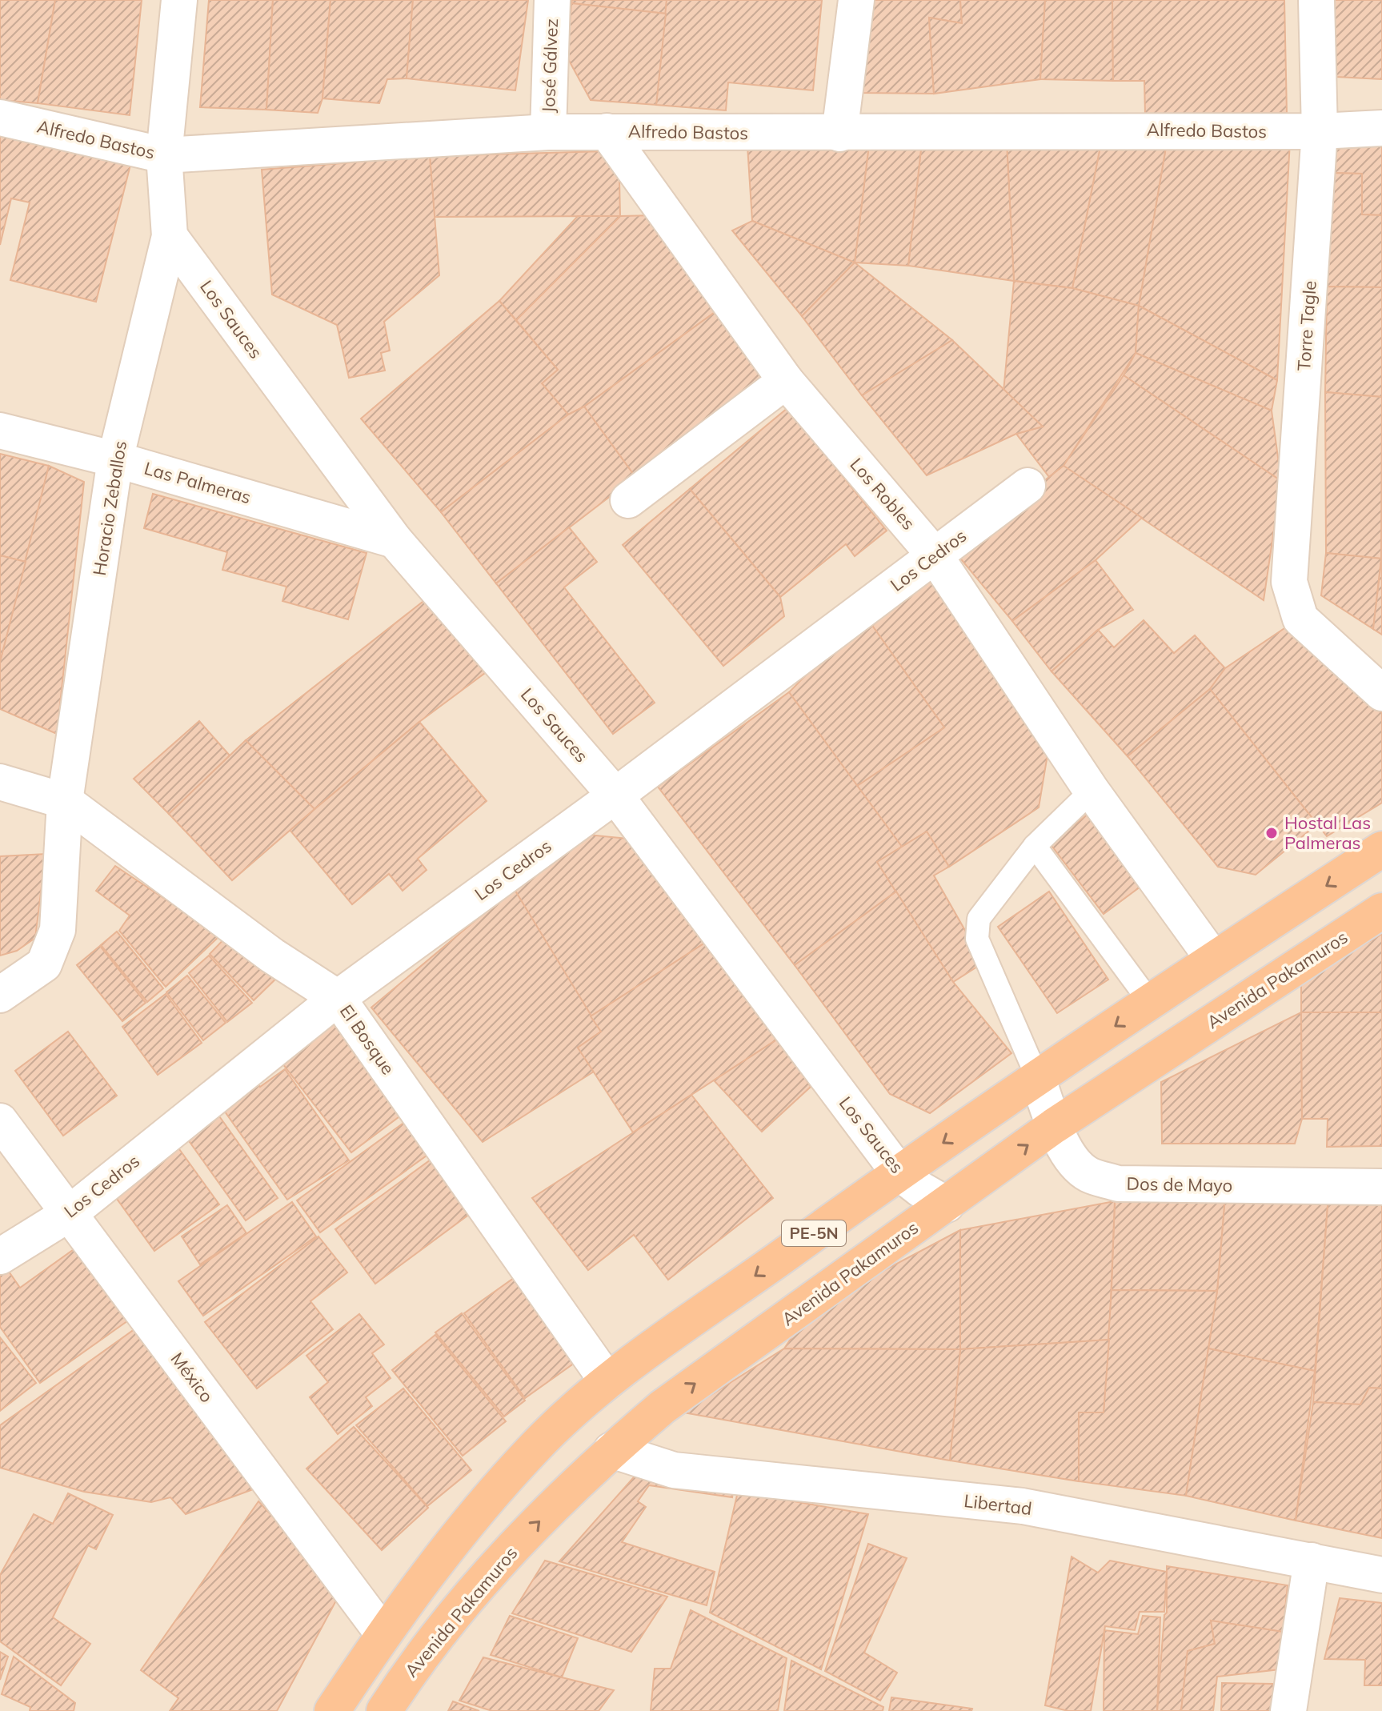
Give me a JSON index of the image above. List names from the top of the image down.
{
  "streets": {
    "highway": ["Avenida Pakamuros", "PE-5N"],
    "street": [
      "José Gálvez",
      "Alfredo Bastos",
      "Los Sauces",
      "Torre Tagle",
      "Las Palmeras",
      "Los Robles",
      "Horacio Zeballos",
      "Los Cedros",
      "El Bosque",
      "Dos de Mayo",
      "México",
      "Libertad"
    ]
  },
  "crossings": [
    ["José Gálvez", "Alfredo Bastos"],
    ["Alfredo Bastos", "Torre Tagle"],
    ["Alfredo Bastos", "Los Robles"],
    ["Alfredo Bastos", "Horacio Zeballos"],
    ["Los Sauces", "Las Palmeras"],
    ["Los Sauces", "Horacio Zeballos"],
    ["Los Sauces", "Los Cedros"],
    ["Los Sauces", "Avenida Pakamuros"],
    ["Los Sauces", "PE-5N"],
    ["Las Palmeras", "Horacio Zeballos"],
    ["Los Robles", "Los Cedros"],
    ["Los Robles", "PE-5N"],
    ["Horacio Zeballos", "El Bosque"],
    ["Los Cedros", "El Bosque"],
    ["Los Cedros", "México"],
    ["Avenida Pakamuros", "Dos de Mayo"],
    ["Avenida Pakamuros", "Libertad"],
    ["El Bosque", "PE-5N"],
    ["Dos de Mayo", "PE-5N"],
    ["PE-5N", "México"]
  ],
  "places": ["Hostal Las Palmeras"]
}
